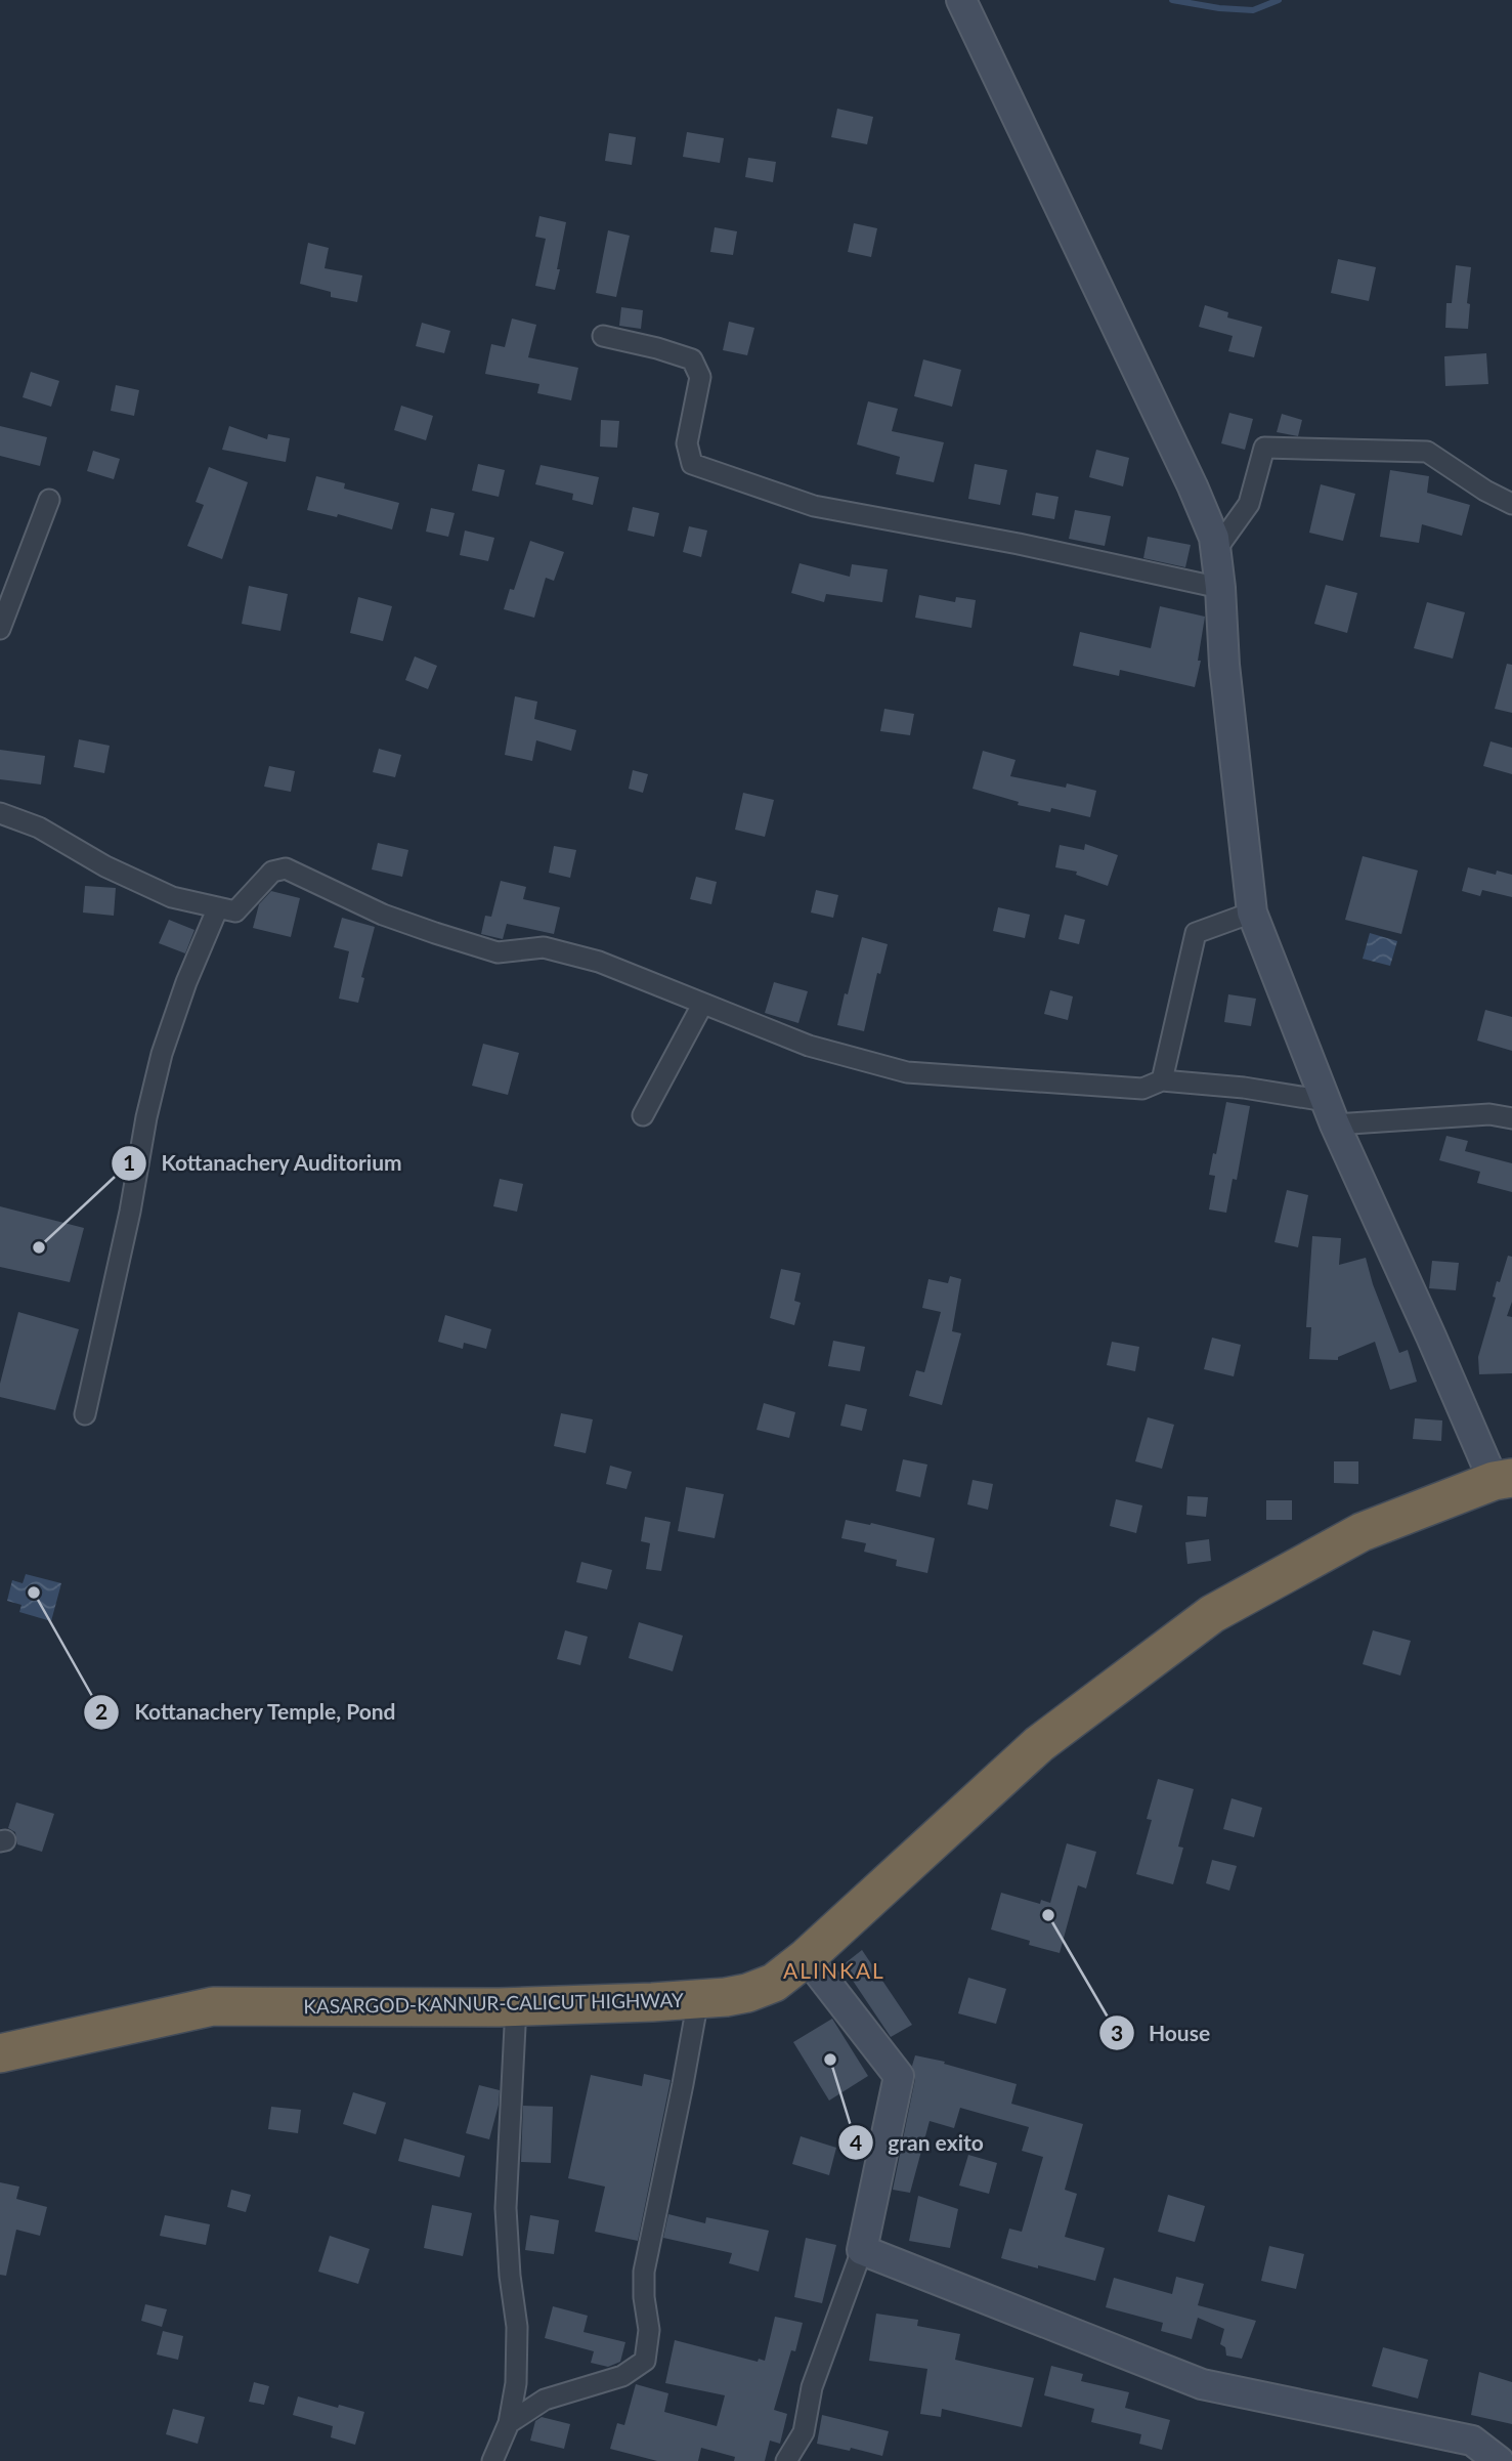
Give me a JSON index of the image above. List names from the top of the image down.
{
  "streets": {
    "highway": ["KASARGOD-KANNUR-CALICUT HIGHWAY"]
  },
  "districts": ["ALINKAL"],
  "places": [
    "Kottanachery Auditorium",
    "Kottanachery Temple, Pond",
    "House",
    "gran exito"
  ]
}
